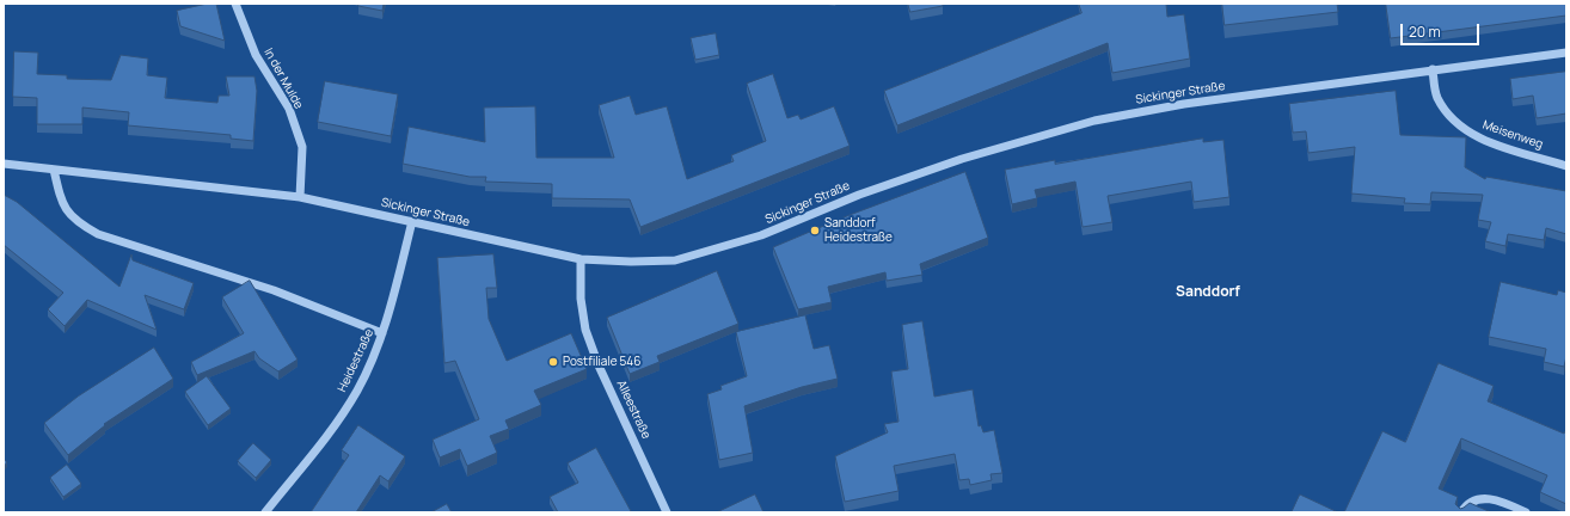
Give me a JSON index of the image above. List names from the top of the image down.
{
  "streets": {
    "street": [
      "In der Mulde",
      "Sickinger Straße",
      "Meisenweg",
      "Heidestraße",
      "Alleestraße"
    ]
  },
  "crossings": [
    ["In der Mulde", "Sickinger Straße"],
    ["Sickinger Straße", "Meisenweg"],
    ["Sickinger Straße", "Heidestraße"],
    ["Sickinger Straße", "Alleestraße"]
  ],
  "districts": ["Sanddorf"],
  "places": ["Sanddorf Heidestraße", "Postfiliale 546"],
  "scale_bar": "20 m"
}
